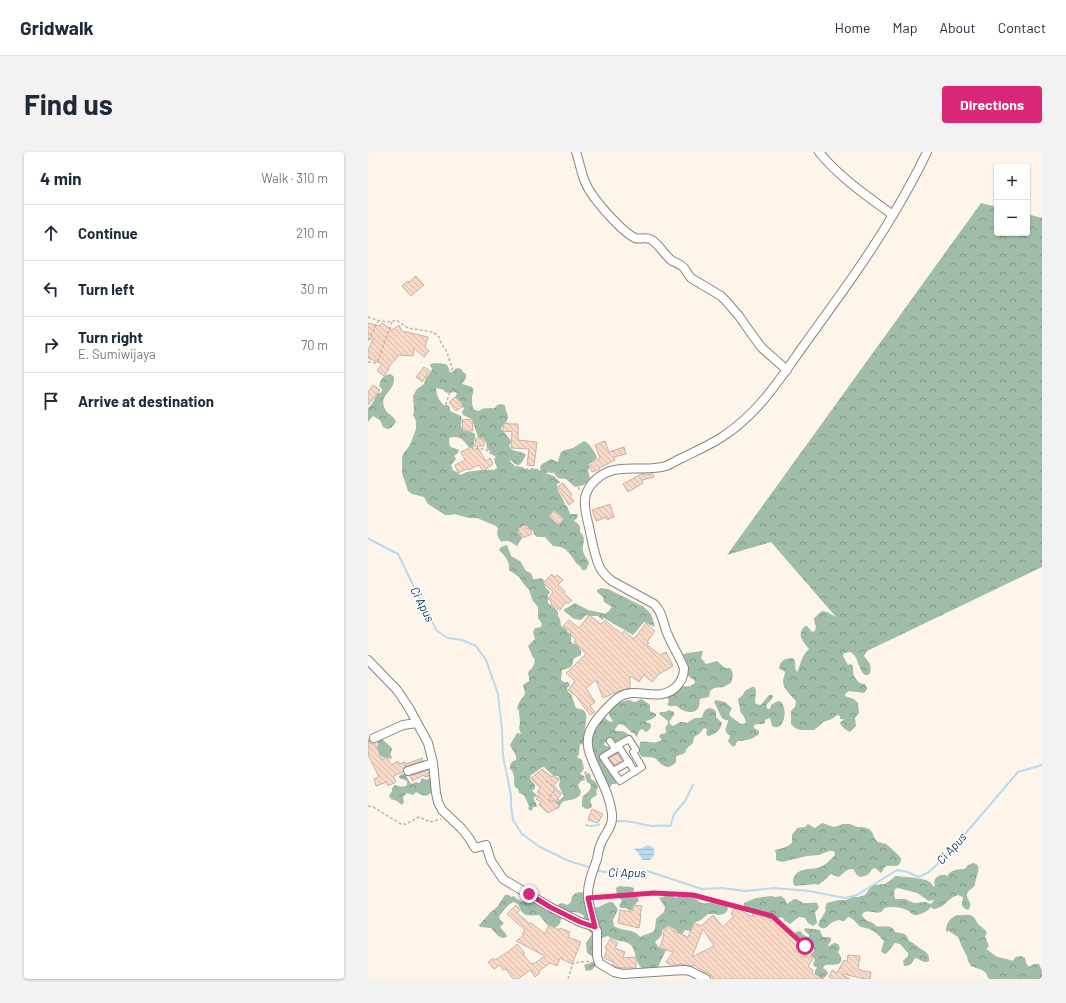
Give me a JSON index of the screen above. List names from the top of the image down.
{
  "water": ["Ci Apus"],
  "page": {
    "header": "Gridwalk",
    "nav": [
      "Home",
      "Map",
      "About",
      "Contact"
    ],
    "buttons": "Directions",
    "title": "Find us",
    "heading": ["4 min", "Walk · 310 m"],
    "map_buttons": ["+", "−"],
    "list": [
      ["Continue", "210 m"],
      ["Turn left", "30 m"],
      ["Turn right", "E. Sumiwijaya", "70 m"],
      "Arrive at destination"
    ]
  }
}
